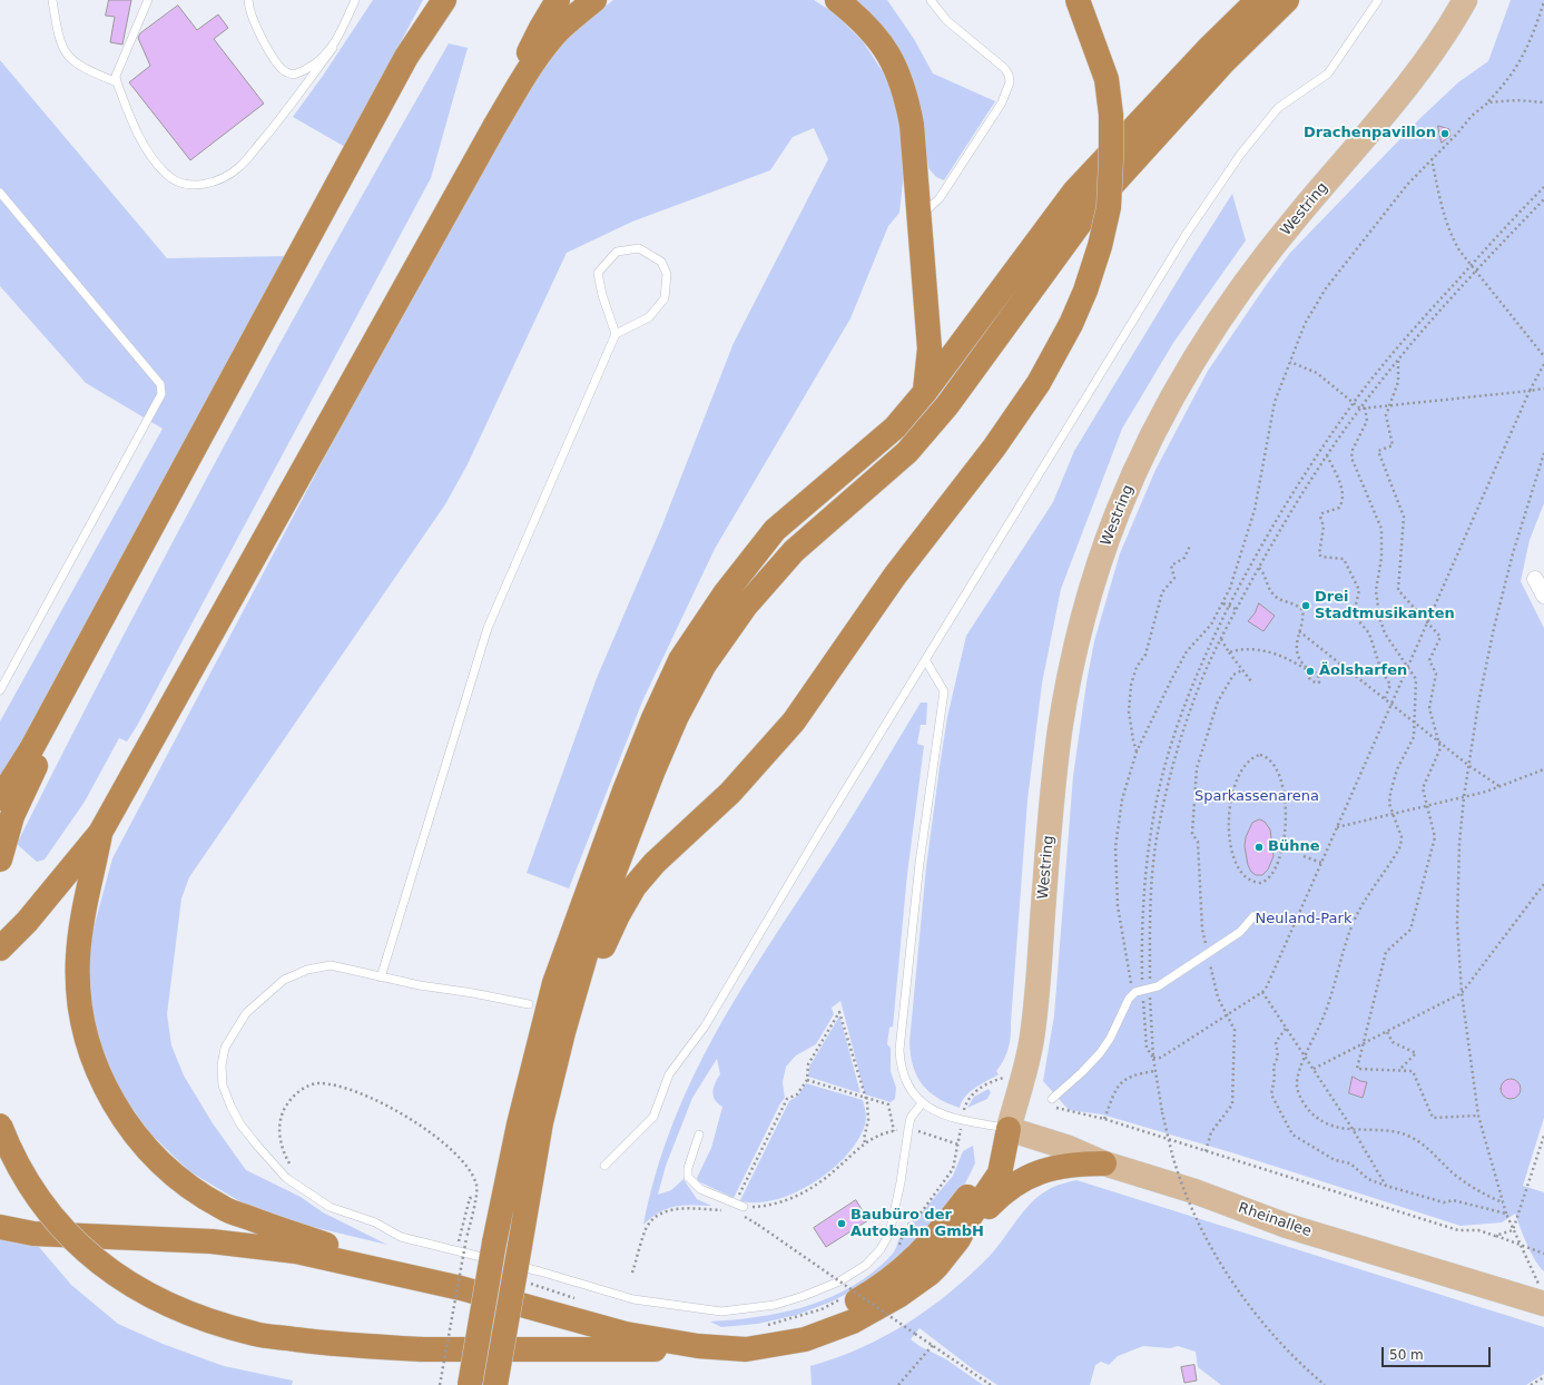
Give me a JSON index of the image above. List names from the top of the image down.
{
  "streets": {
    "main road": ["Westring", "Rheinallee"]
  },
  "crossings": [
    ["Westring", "Rheinallee"]
  ],
  "parks": ["Sparkassenarena", "Neuland-Park"],
  "places": [
    "Drachenpavillon",
    "Drei Stadtmusikanten",
    "Äolsharfen",
    "Bühne",
    "Baubüro der Autobahn GmbH"
  ],
  "scale_bar": "50 m"
}
